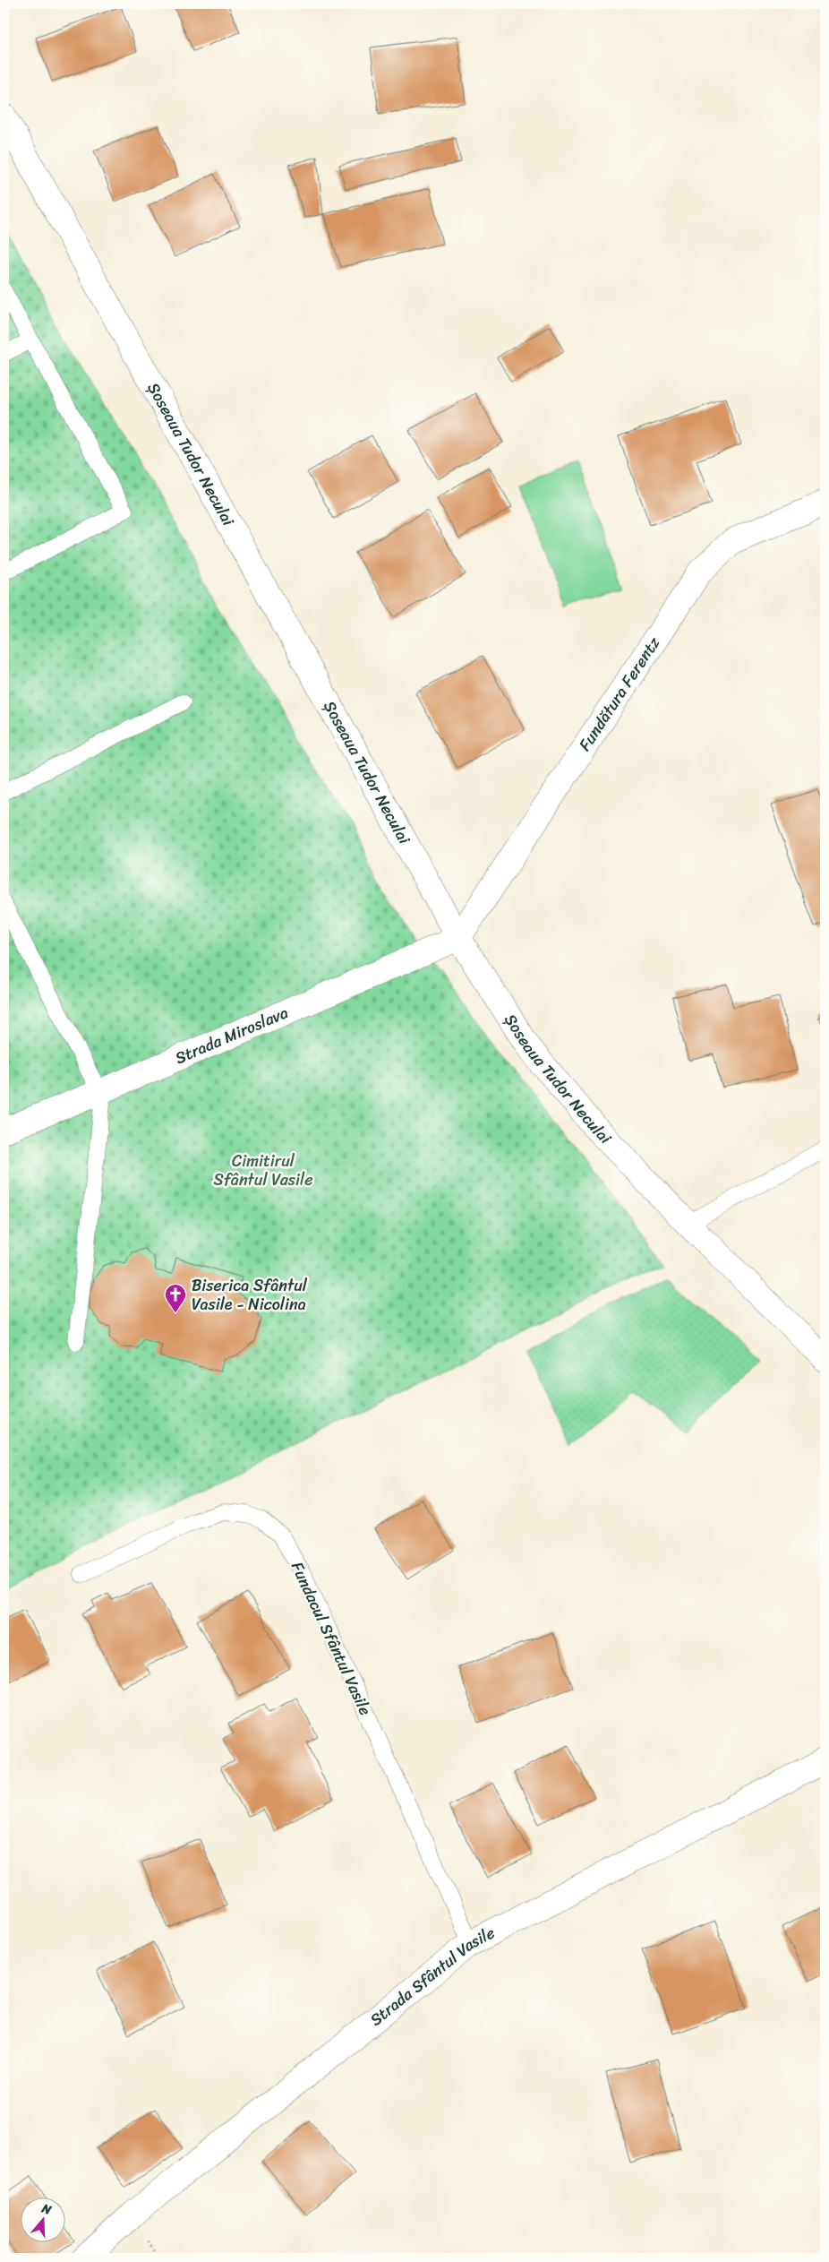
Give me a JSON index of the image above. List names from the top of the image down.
{
  "streets": {
    "street": [
      "Șoseaua Tudor Neculai",
      "Fundătura Ferentz",
      "Strada Miroslava",
      "Strada Sfântul Vasile"
    ],
    "lane": ["Fundacul Sfântul Vasile"]
  },
  "crossings": [
    ["Șoseaua Tudor Neculai", "Fundătura Ferentz"],
    ["Șoseaua Tudor Neculai", "Strada Miroslava"],
    ["Fundătura Ferentz", "Strada Miroslava"],
    ["Fundacul Sfântul Vasile", "Strada Sfântul Vasile"]
  ],
  "parks": ["Cimitirul Sfântul Vasile"],
  "places": {
    "church": ["Biserica Sfântul Vasile - Nicolina"]
  },
  "north": "top"
}
